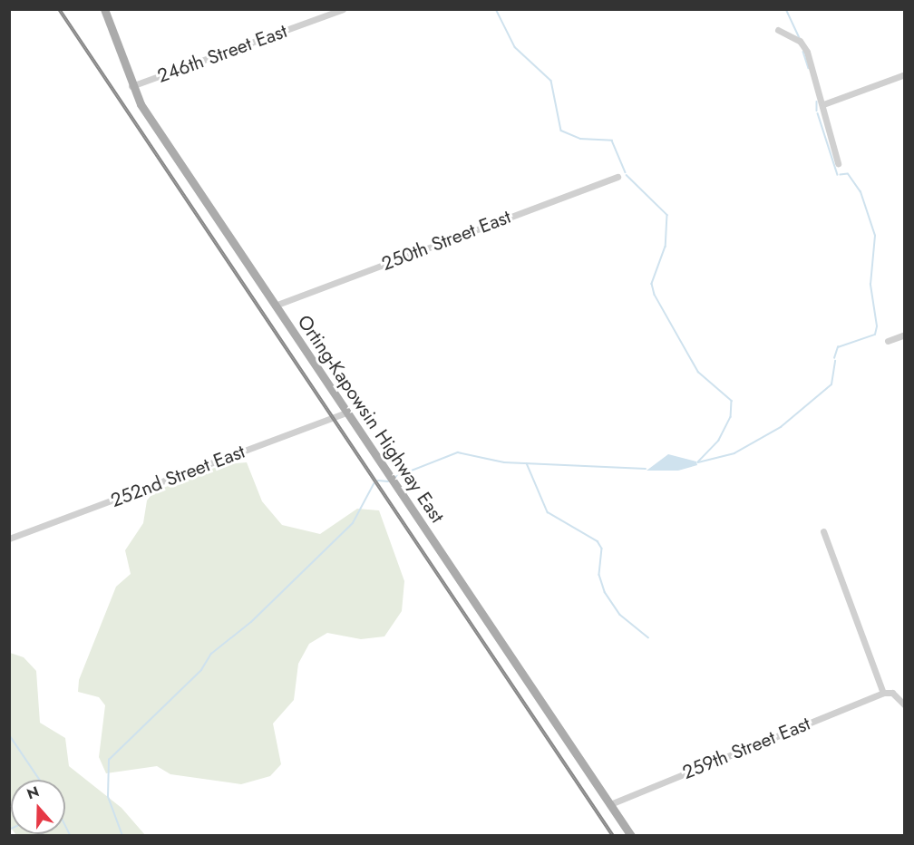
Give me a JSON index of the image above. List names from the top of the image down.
{
  "streets": {
    "main road": ["Orting-Kapowsin Highway East"],
    "street": [
      "246th Street East",
      "250th Street East",
      "252nd Street East",
      "259th Street East"
    ]
  },
  "crossings": [
    ["246th Street East", "Orting-Kapowsin Highway East"],
    ["250th Street East", "Orting-Kapowsin Highway East"],
    ["Orting-Kapowsin Highway East", "252nd Street East"],
    ["Orting-Kapowsin Highway East", "259th Street East"]
  ],
  "north": "top"
}
